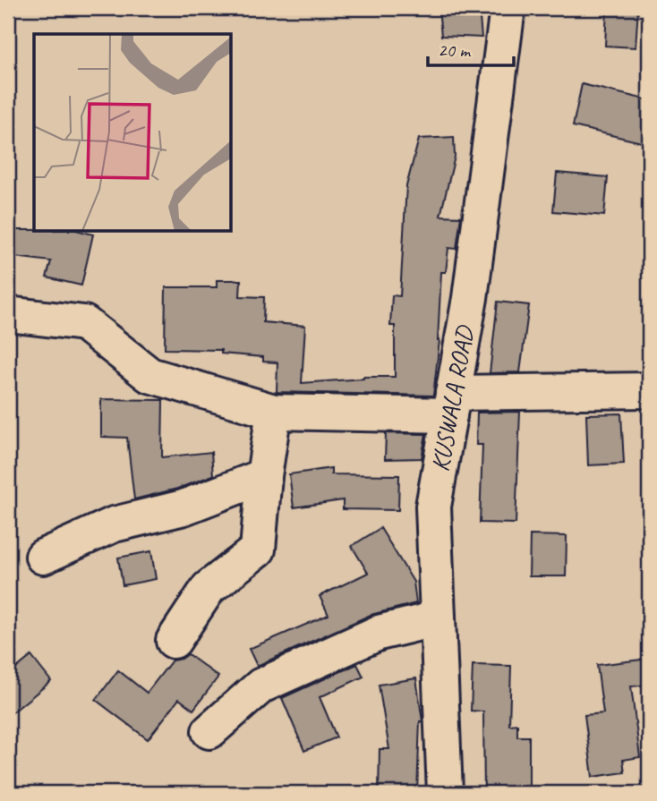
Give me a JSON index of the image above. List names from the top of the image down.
{
  "streets": {
    "street": ["KUSWALA ROAD"]
  },
  "scale_bar": "20 m"
}
